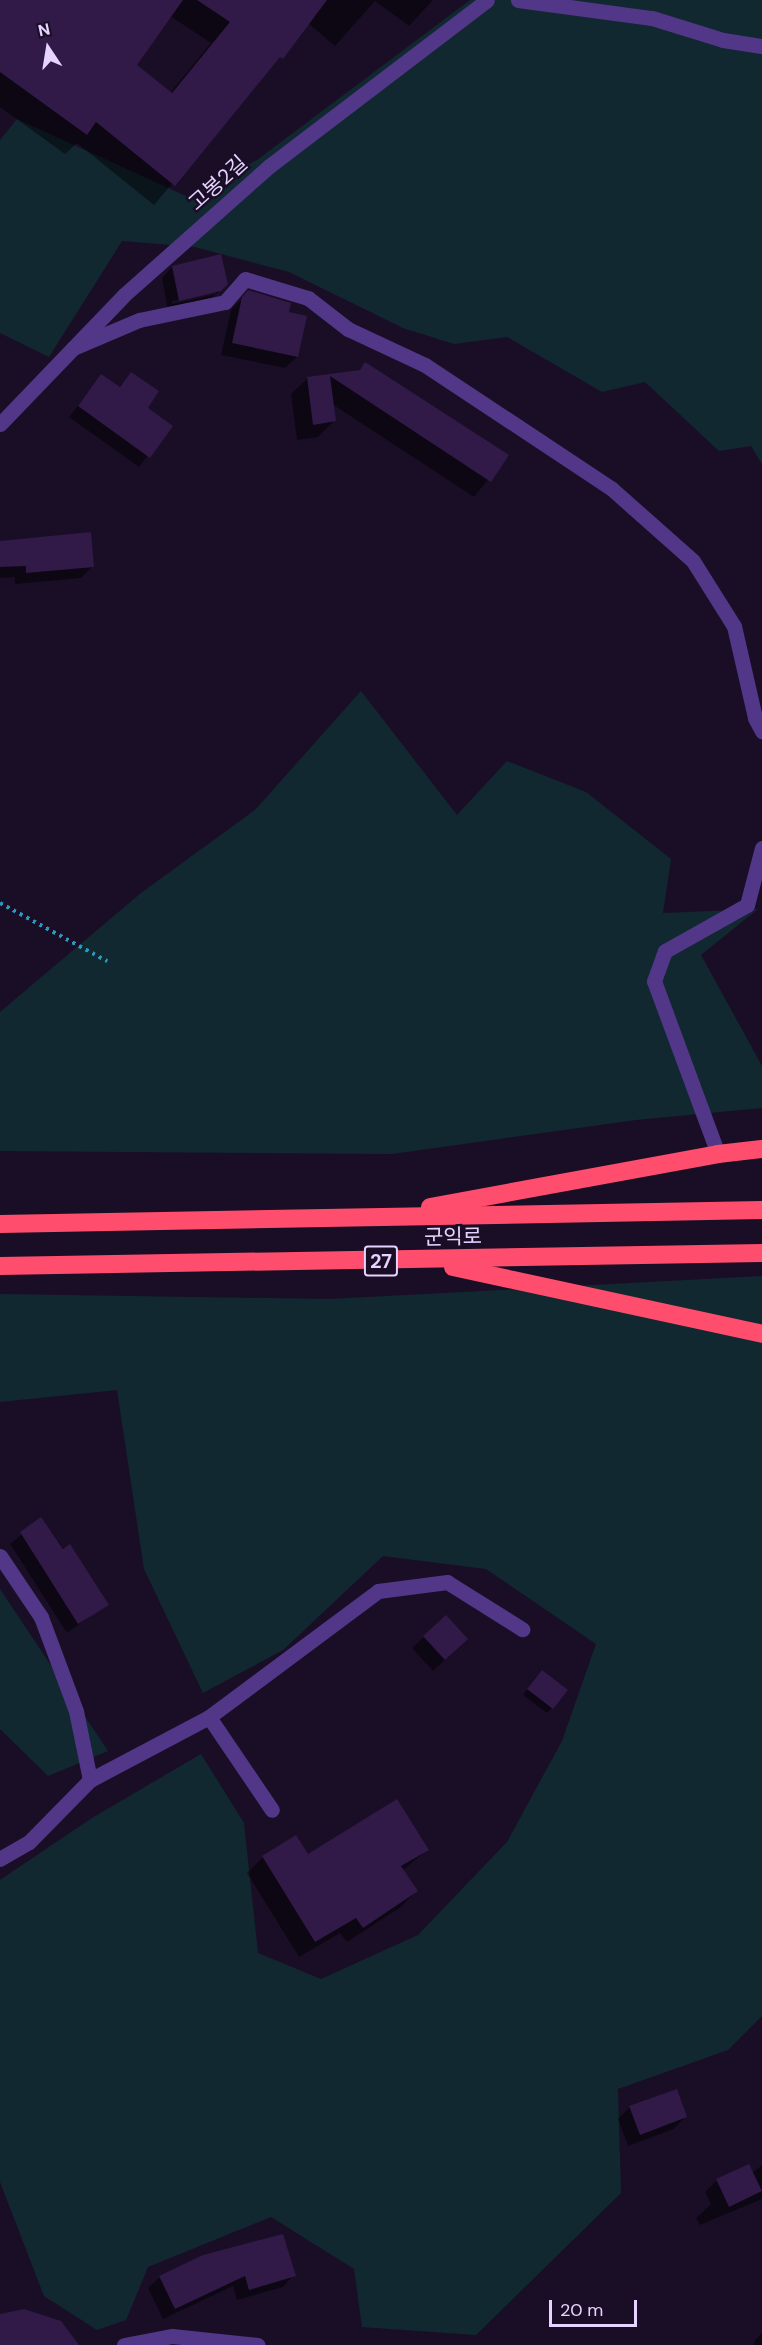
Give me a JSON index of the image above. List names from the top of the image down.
{
  "streets": {
    "highway": ["군익로", "27"],
    "street": ["고봉2길"]
  },
  "scale_bar": "20 m",
  "north": "top"
}
